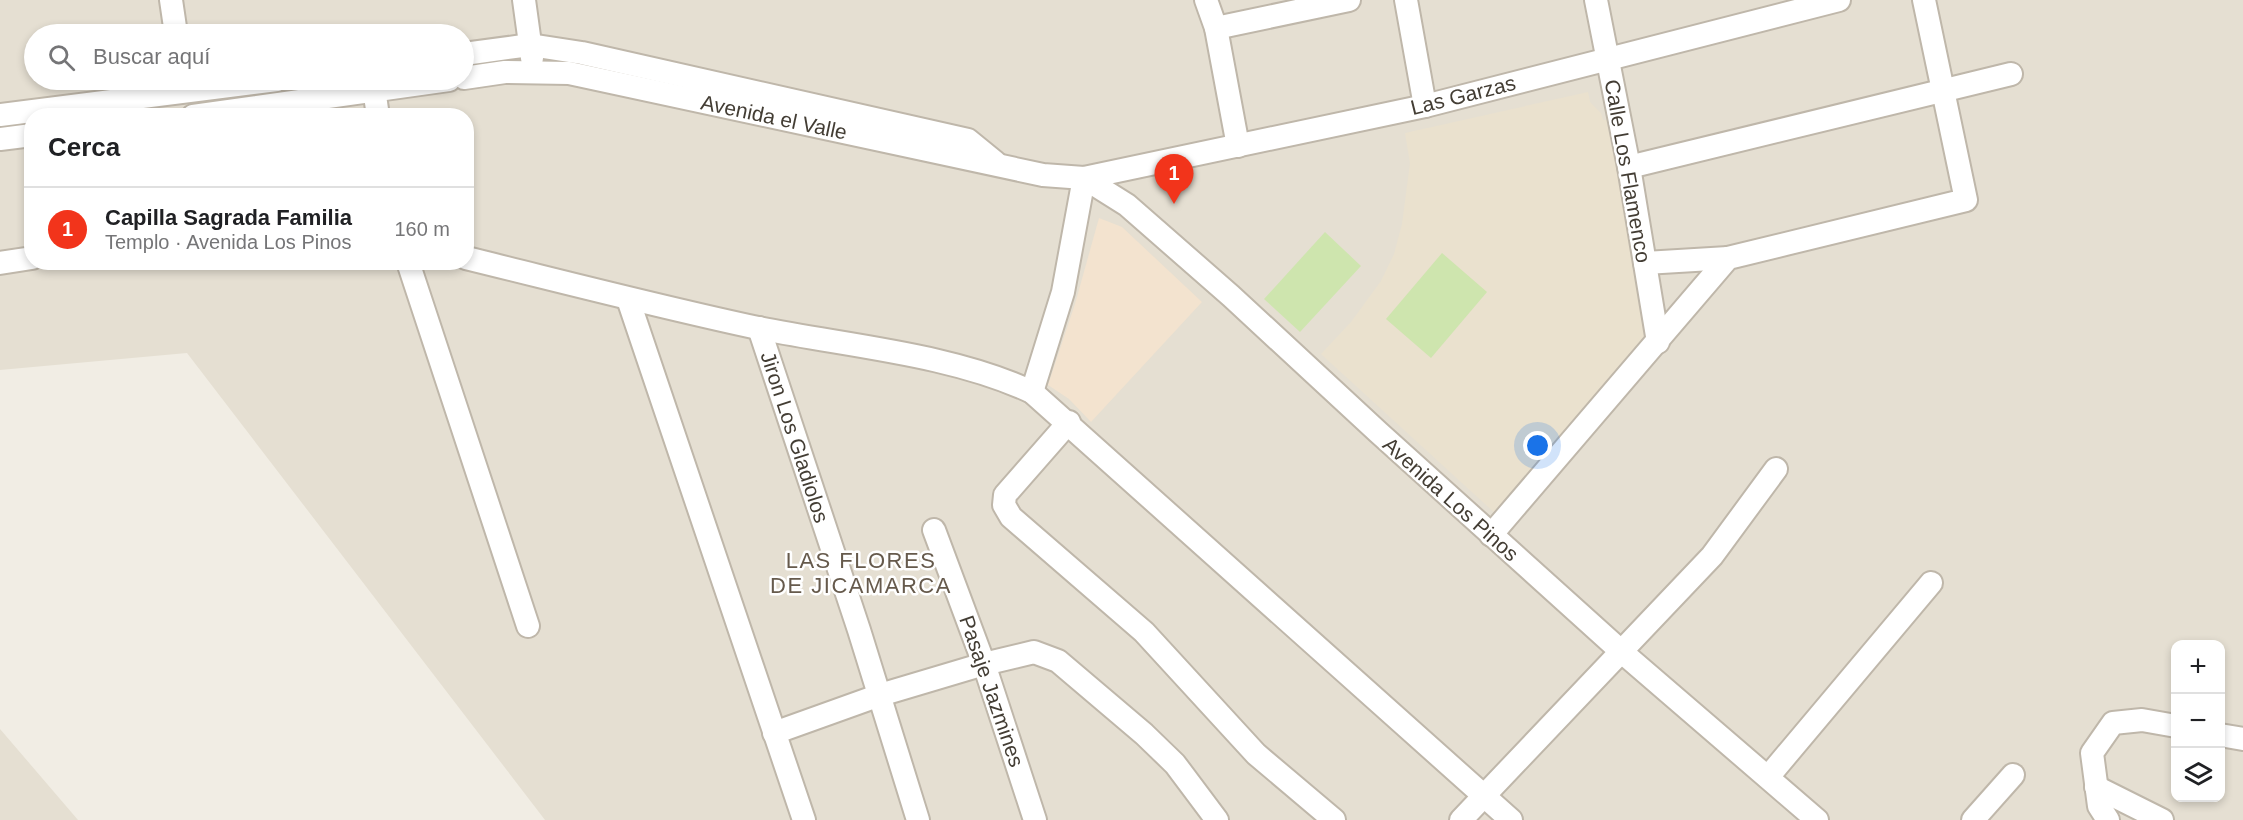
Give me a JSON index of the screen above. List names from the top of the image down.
{
  "streets": {
    "street": [
      "Las Garzas",
      "Avenida el Valle",
      "Calle Los Flamenco",
      "Jiron Los Gladiolos",
      "Avenida Los Pinos",
      "Pasaje Jazmines"
    ]
  },
  "crossings": [
    ["Las Garzas", "Avenida el Valle"],
    ["Las Garzas", "Calle Los Flamenco"],
    ["Las Garzas", "Avenida Los Pinos"],
    ["Avenida el Valle", "Avenida Los Pinos"]
  ],
  "districts": ["LAS FLORES DE JICAMARCA"],
  "page": {
    "search": "Buscar aquí",
    "heading": "Cerca",
    "pins": "1",
    "list": [
      {
        "mark": "1",
        "name": "Capilla Sagrada Familia",
        "note": "Templo · Avenida Los Pinos",
        "value": "160 m"
      }
    ],
    "map_buttons": ["+", "−"]
  }
}
